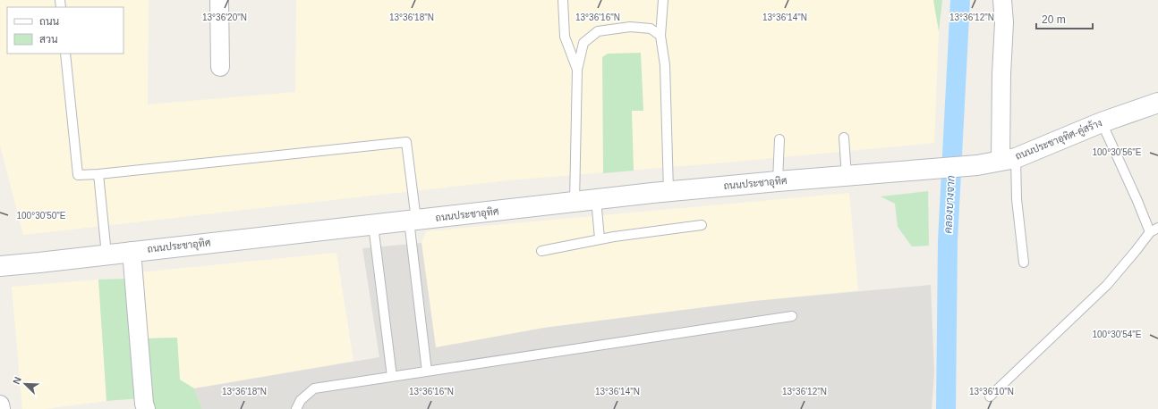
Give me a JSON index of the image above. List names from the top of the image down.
{
  "streets": {
    "main road": ["ถนนประชาอุทิศ-คู่สร้าง", "ถนนประชาอุทิศ"]
  },
  "crossings": [
    ["ถนนประชาอุทิศ-คู่สร้าง", "ถนนประชาอุทิศ"]
  ],
  "water": ["คลองบางจาก"],
  "legend": ["ถนน", "สวน"],
  "scale_bar": "20 m",
  "north": "top left",
  "coordinates": [
    "13°36'20\"N",
    "13°36'18\"N",
    "13°36'12\"N",
    "13°36'16\"N",
    "13°36'14\"N",
    "100°30'56\"E",
    "100°30'50\"E",
    "100°30'54\"E",
    "13°36'10\"N"
  ]
}
